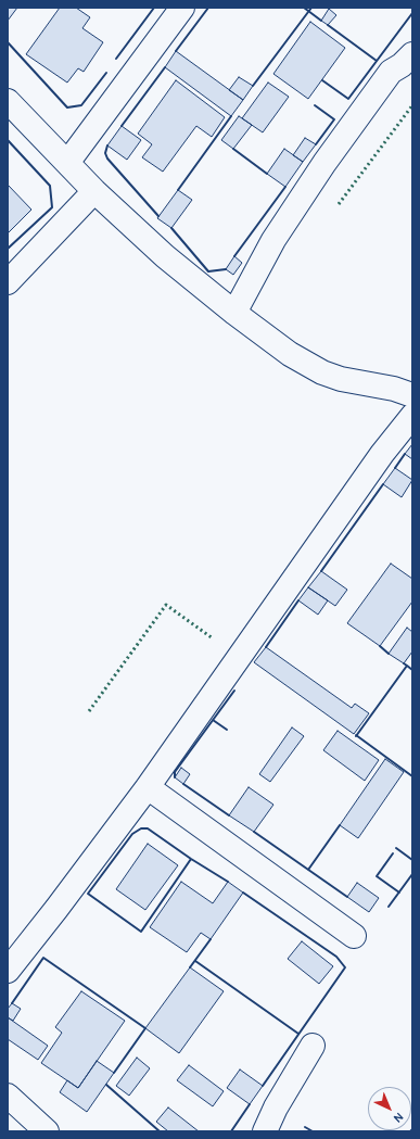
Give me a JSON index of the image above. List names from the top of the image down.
{
  "north": "bottom right"
}
